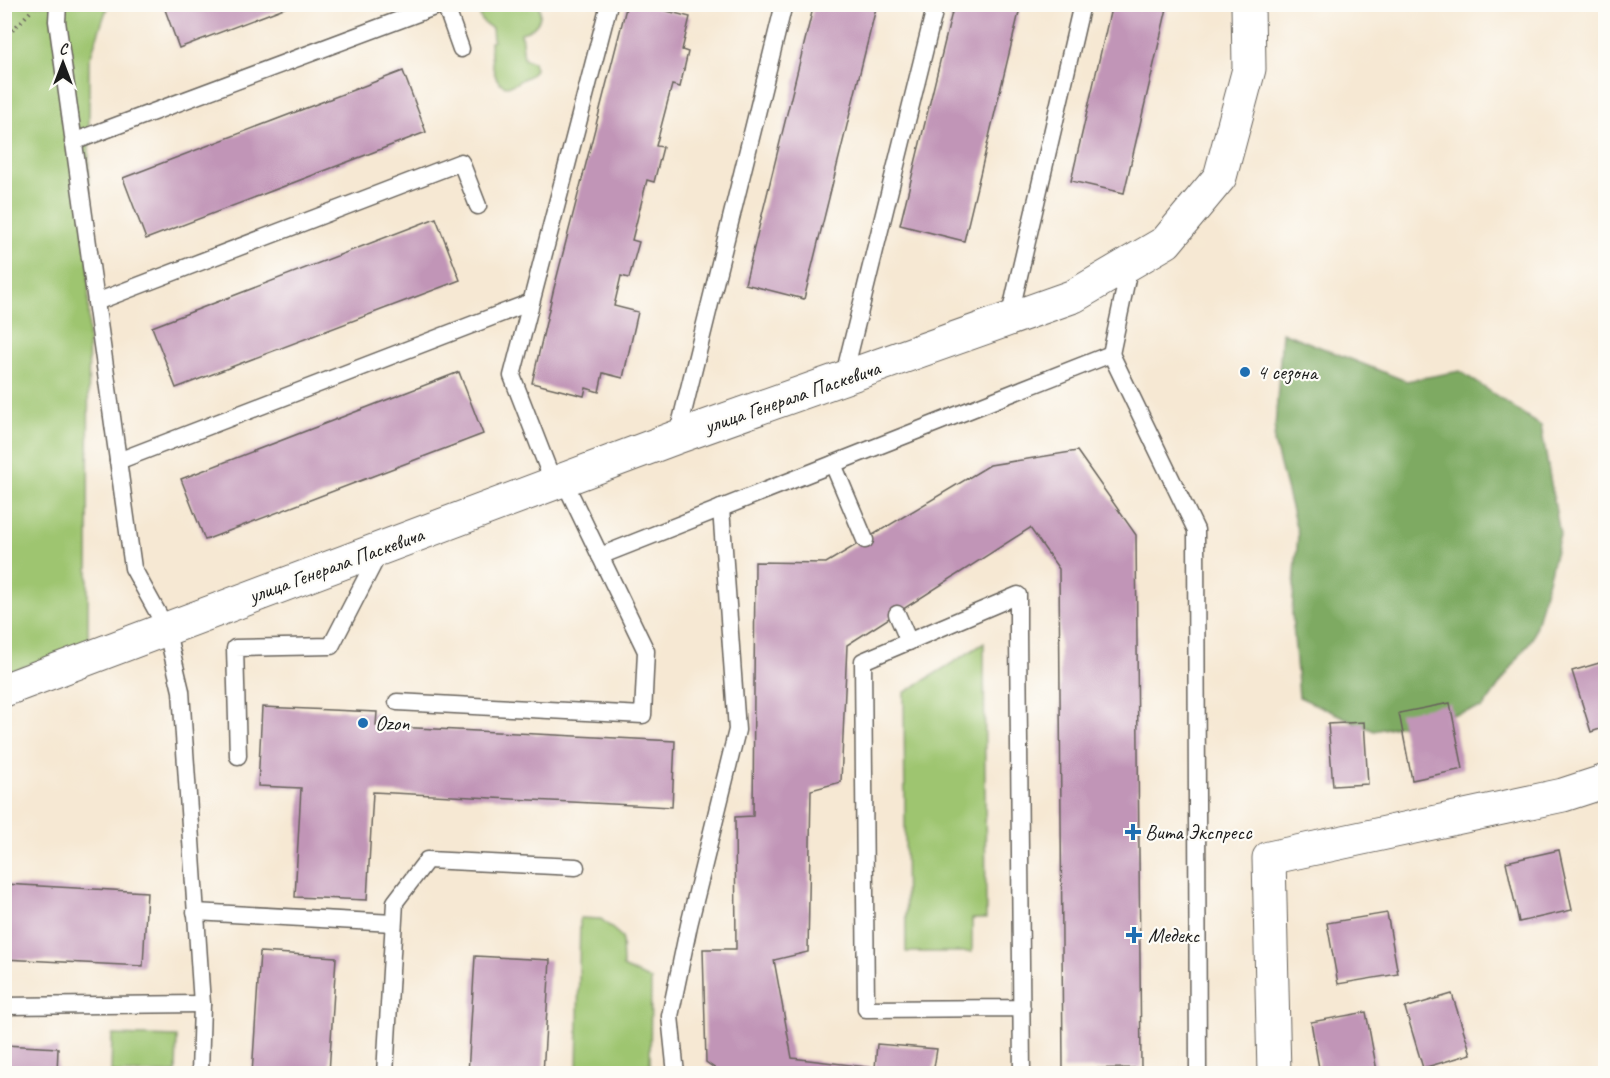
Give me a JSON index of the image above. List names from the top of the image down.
{
  "streets": {
    "street": ["улица Генерала Паскевича"]
  },
  "places": {
    "other": ["4 сезона", "Ozon"],
    "health": ["Вита Экспресс", "Медекс"]
  },
  "north": "top"
}
